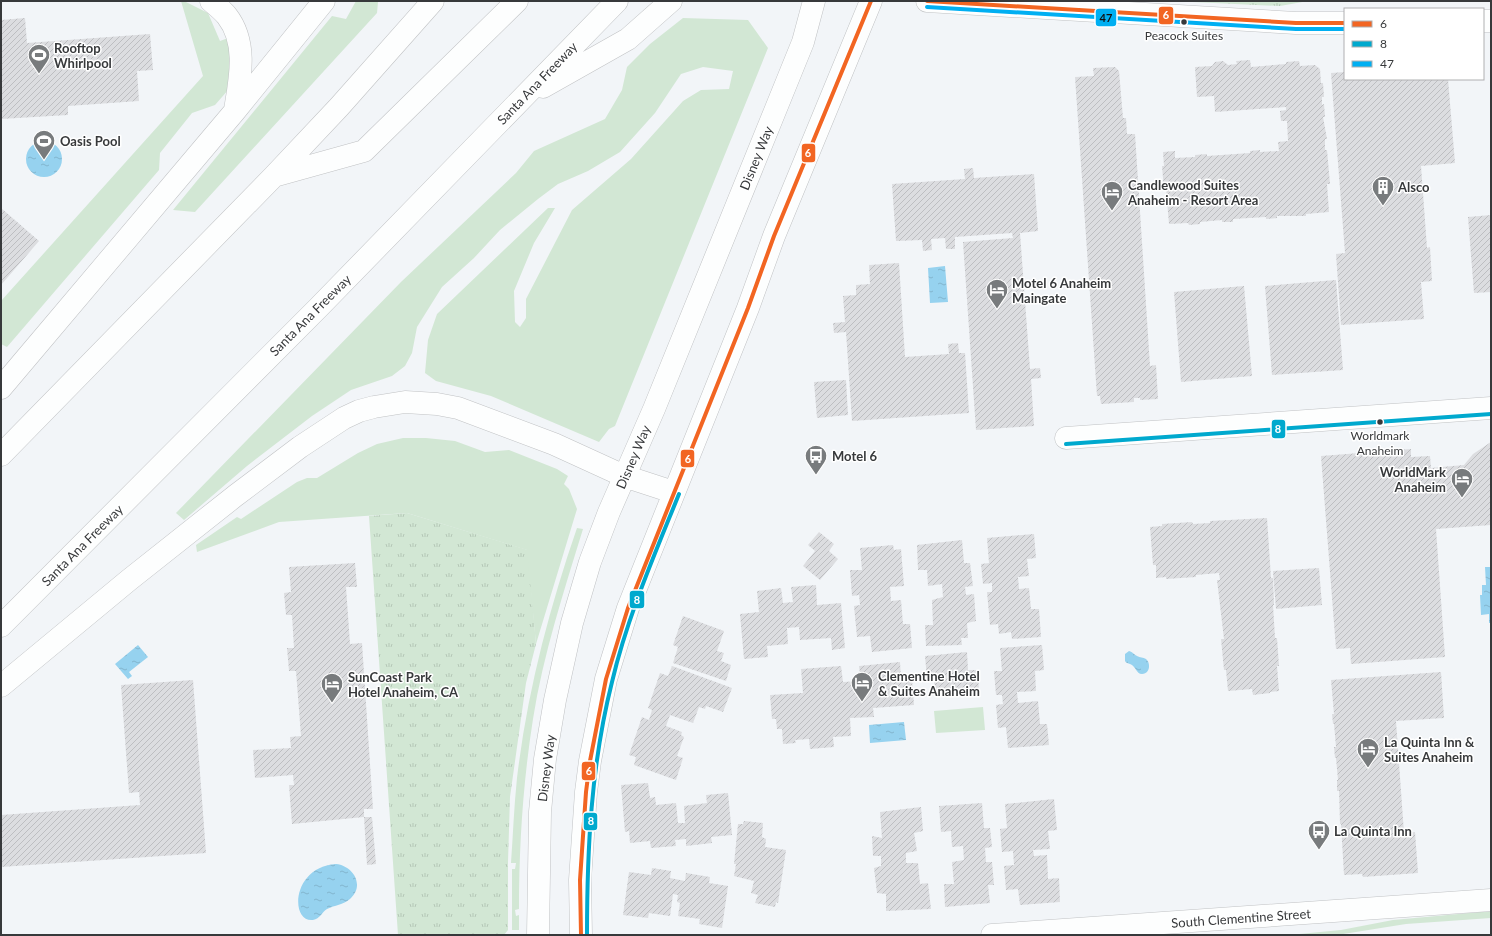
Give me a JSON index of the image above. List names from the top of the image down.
{
  "streets": {
    "main road": ["Santa Ana Freeway", "Disney Way", "South Clementine Street"]
  },
  "places": {
    "other": ["Peacock Suites", "Worldmark Anaheim"],
    "sports": ["Rooftop Whirlpool", "Oasis Pool"],
    "building": ["Alsco"],
    "hotel": [
      "Candlewood Suites Anaheim - Resort Area",
      "Motel 6 Anaheim Maingate",
      "WorldMark Anaheim",
      "Clementine Hotel & Suites Anaheim",
      "SunCoast Park Hotel Anaheim, CA",
      "La Quinta Inn & Suites Anaheim"
    ],
    "bus stop": ["Motel 6", "La Quinta Inn"]
  },
  "lines": ["transit line 6", "transit line 47", "transit line 8"],
  "legend": ["6", "8", "47"]
}
